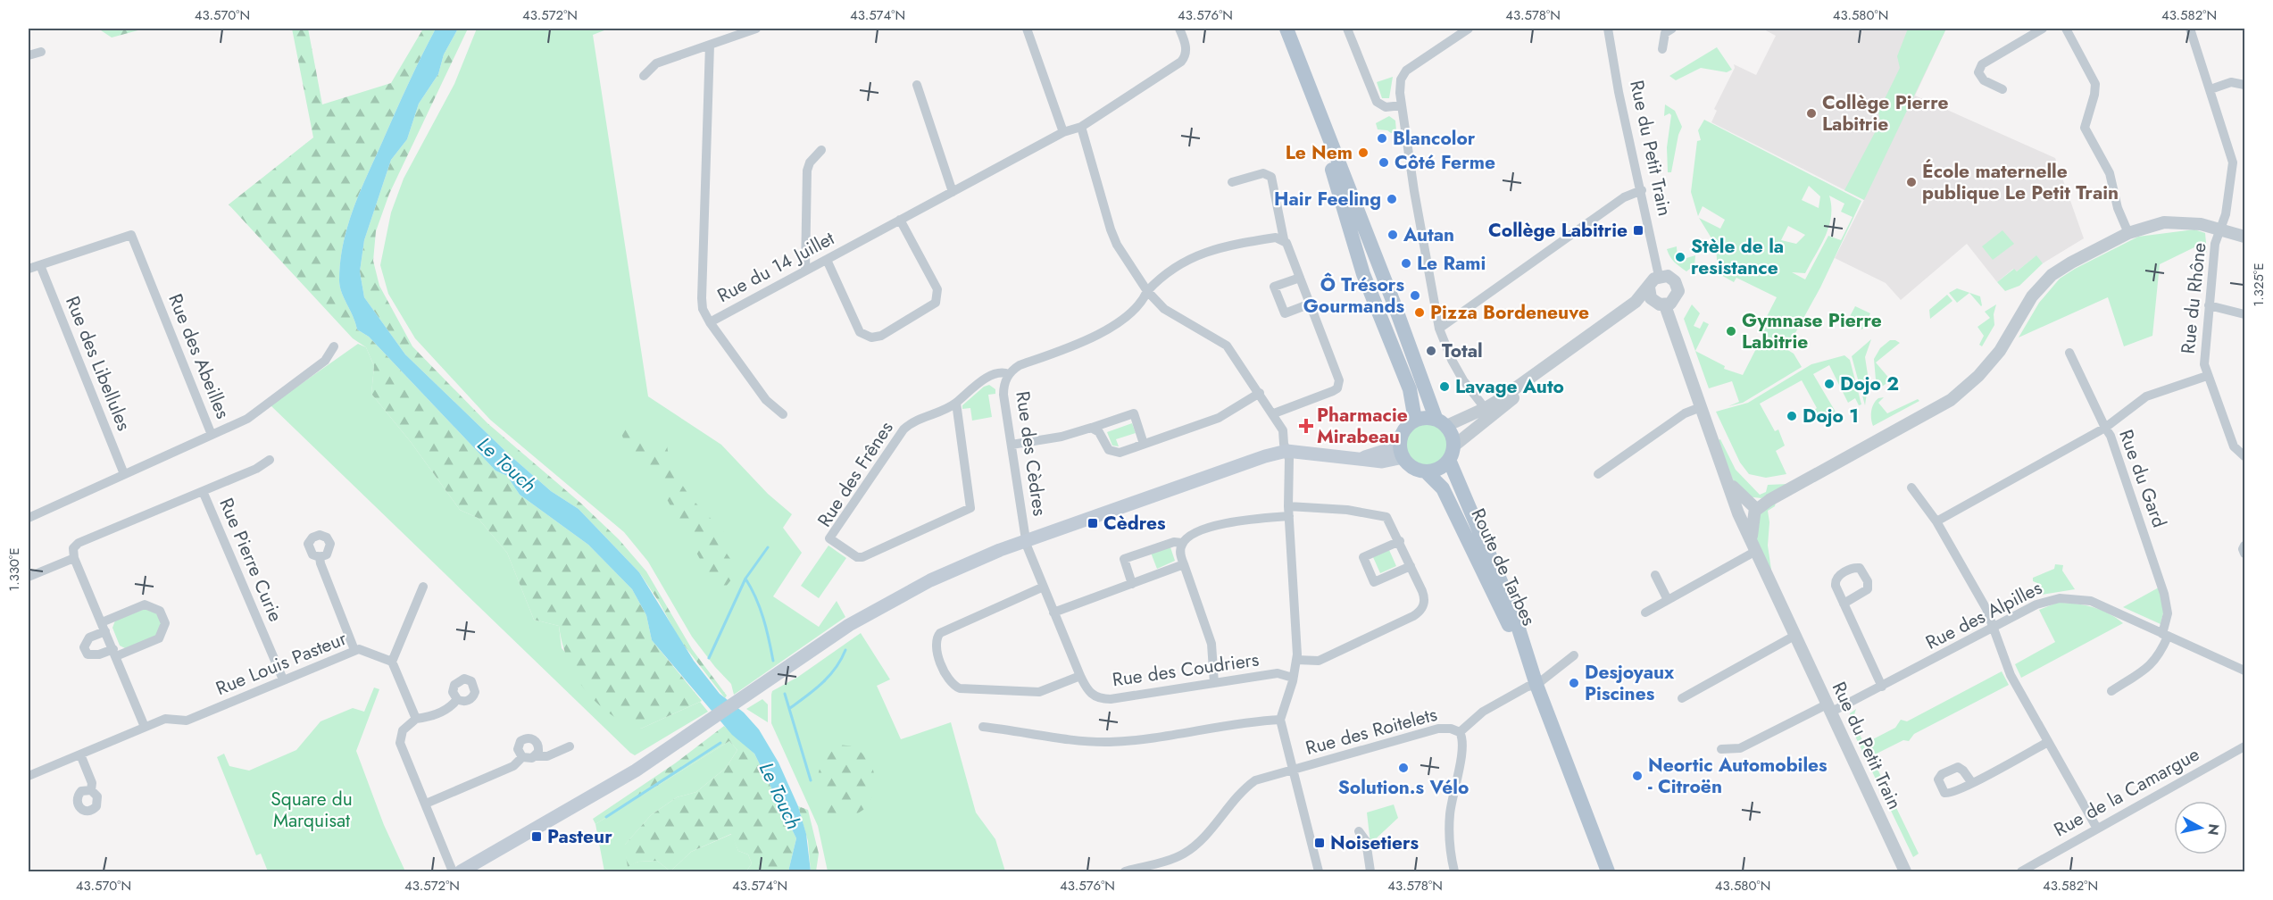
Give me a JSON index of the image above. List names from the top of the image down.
{
  "streets": {
    "main road": ["Route de Tarbes"],
    "street": [
      "Rue du Petit Train",
      "Rue du 14 Juillet",
      "Rue du Rhône",
      "Rue des Abeilles",
      "Rue des Libellules",
      "Rue des Cèdres",
      "Rue des Frênes",
      "Rue du Gard",
      "Rue Pierre Curie",
      "Rue des Alpilles",
      "Rue Louis Pasteur",
      "Rue des Coudriers",
      "Rue des Roitelets",
      "Rue de la Camargue"
    ]
  },
  "crossings": [
    ["Rue du Petit Train", "Rue des Alpilles"],
    ["Rue des Abeilles", "Rue des Libellules"],
    ["Rue des Cèdres", "Rue des Coudriers"],
    ["Rue du Gard", "Rue des Alpilles"],
    ["Rue Pierre Curie", "Rue Louis Pasteur"]
  ],
  "water": ["Le Touch"],
  "parks": ["Square du Marquisat"],
  "places": {
    "other": [
      "Collège Pierre Labitrie",
      "Blancolor",
      "Le Nem",
      "Côté Ferme",
      "École maternelle publique Le Petit Train",
      "Hair Feeling",
      "Autan",
      "Stèle de la resistance",
      "Le Rami",
      "Ô Trésors Gourmands",
      "Pizza Bordeneuve",
      "Gymnase Pierre Labitrie",
      "Total",
      "Dojo 2",
      "Lavage Auto",
      "Dojo 1",
      "Desjoyaux Piscines",
      "Solution.s Vélo",
      "Neortic Automobiles - Citroën"
    ],
    "transit": [
      "Collège Labitrie",
      "Cèdres",
      "Pasteur",
      "Noisetiers"
    ],
    "health": ["Pharmacie Mirabeau"]
  },
  "north": "right",
  "coordinates": [
    "43.570°N",
    "43.572°N",
    "43.574°N",
    "43.576°N",
    "43.578°N",
    "43.580°N",
    "43.582°N",
    "1.325°E",
    "1.330°E"
  ]
}
